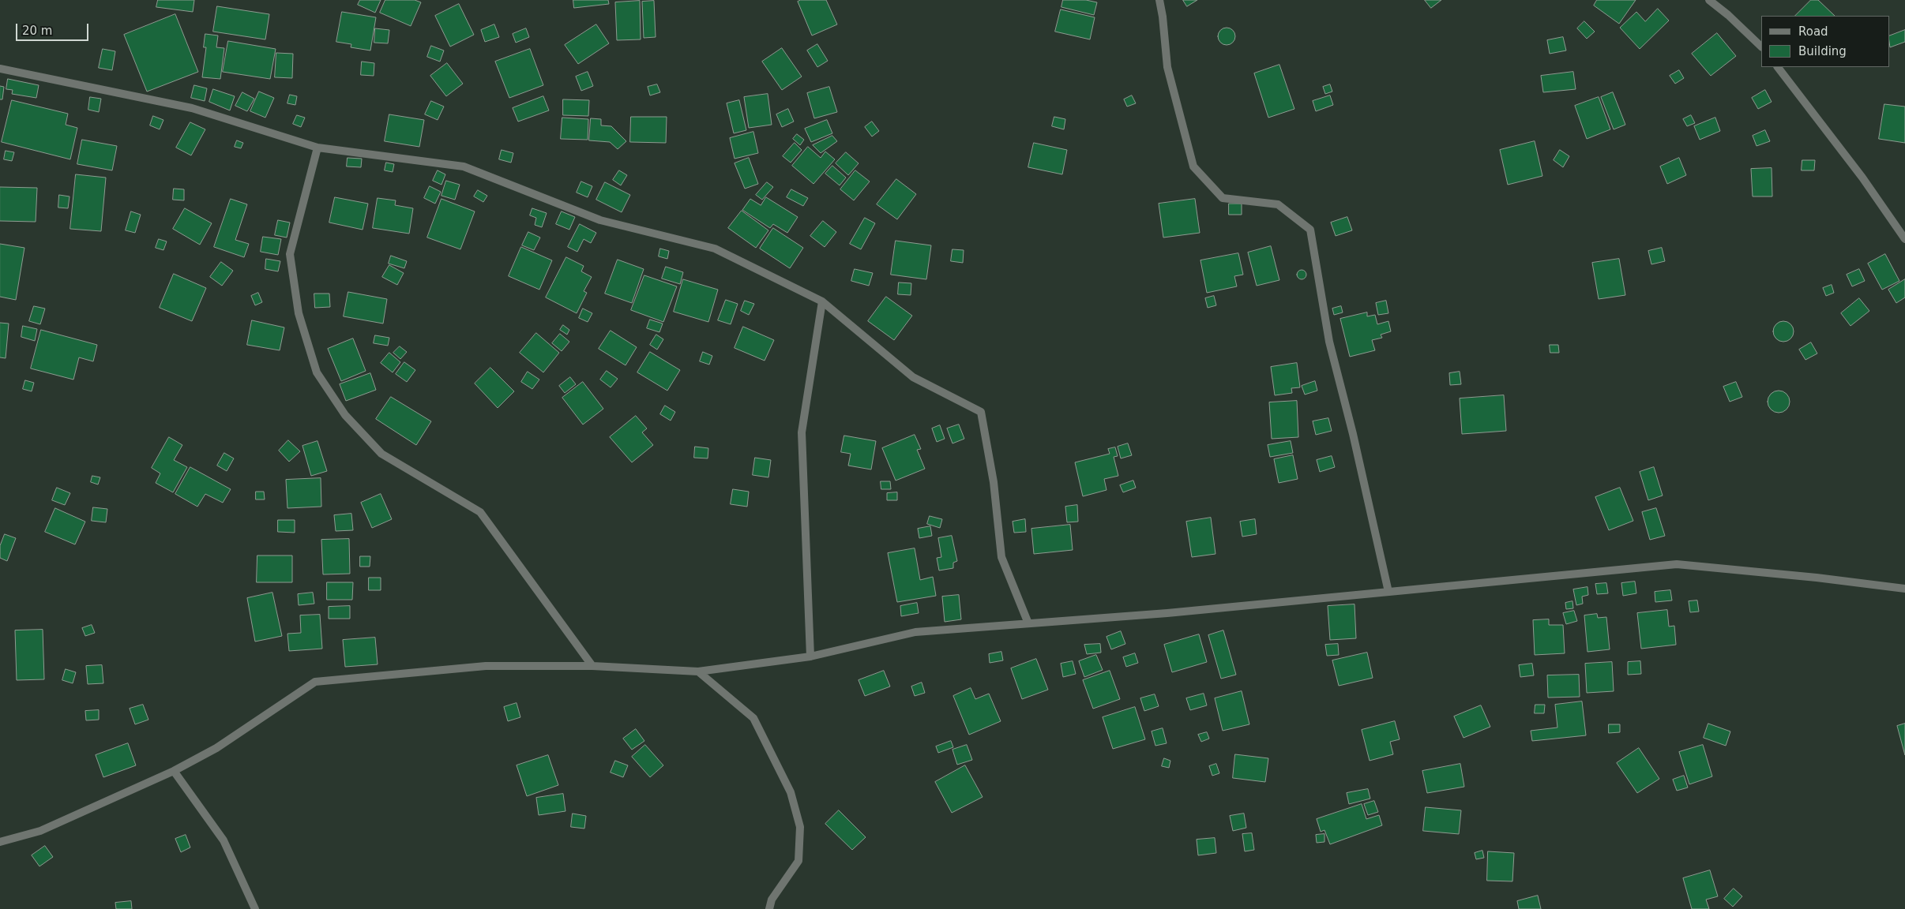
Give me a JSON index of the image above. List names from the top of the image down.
{
  "legend": ["Road", "Building"],
  "scale_bar": "20 m"
}
